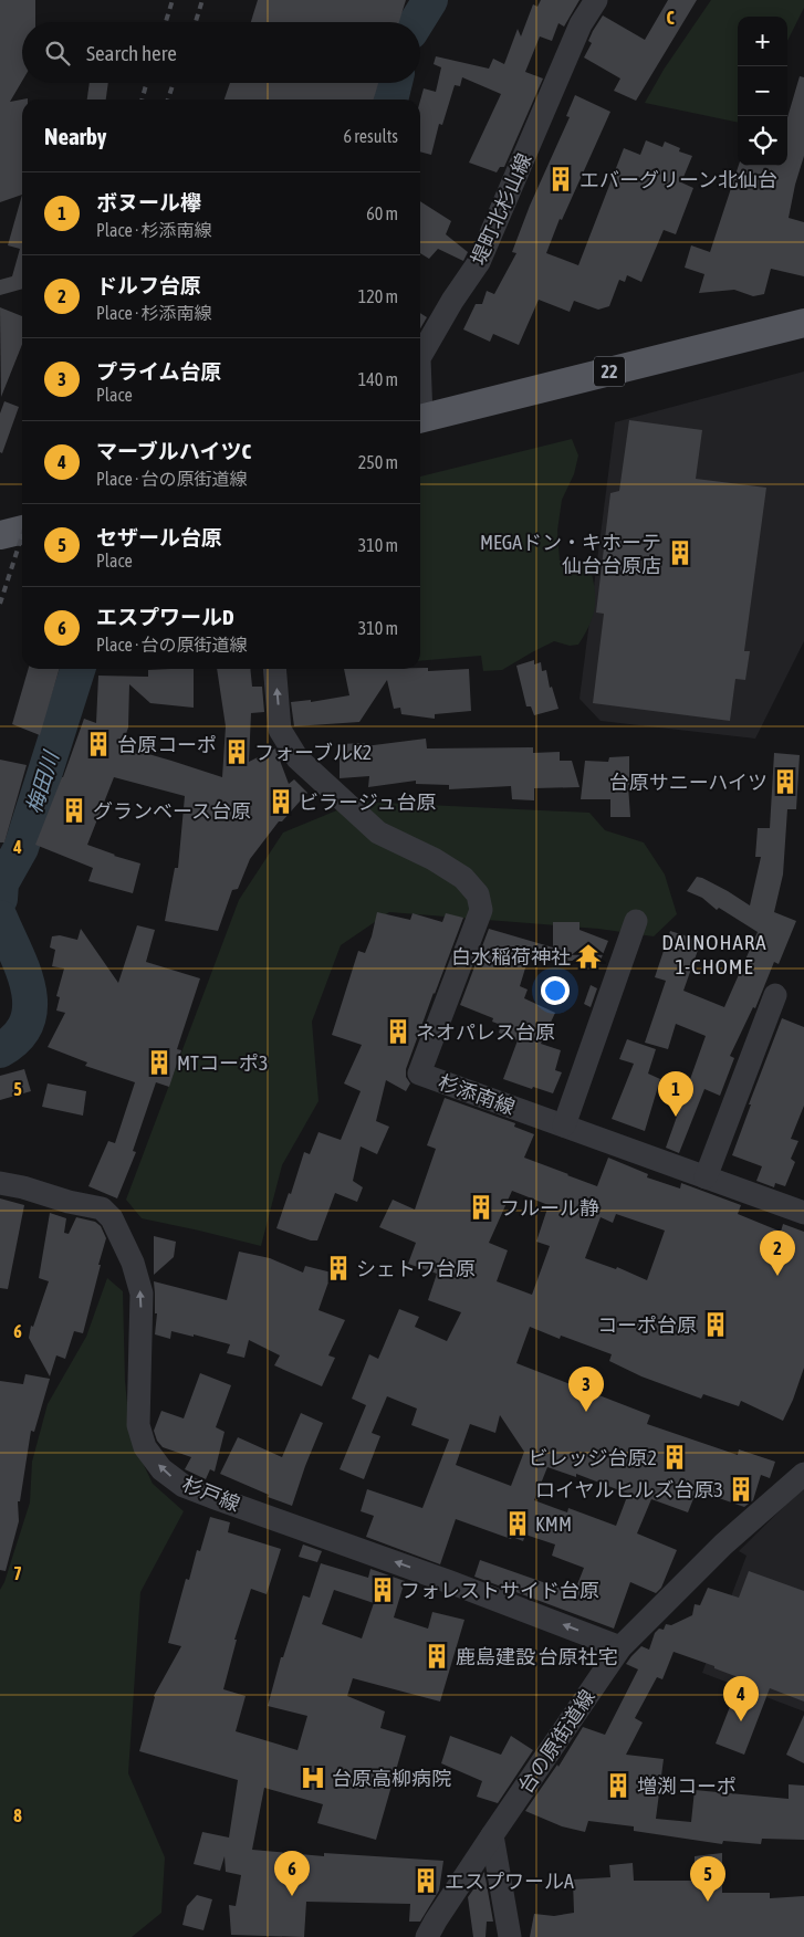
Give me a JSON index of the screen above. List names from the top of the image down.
{
  "streets": {
    "main road": ["22"],
    "street": [
      "堤町北杉山線",
      "杉添南線",
      "杉戸線",
      "台の原街道線"
    ]
  },
  "crossings": [
    ["杉戸線", "台の原街道線"]
  ],
  "one_way": ["杉添南線", "杉戸線"],
  "districts": ["DAINOHARA 1-CHOME"],
  "water": ["梅田川"],
  "places": {
    "building": [
      "エバーグリーン北仙台",
      "MEGAドン・キホーテ 仙台台原店",
      "台原コーポ",
      "フォーブルK2",
      "台原サニーハイツ",
      "ビラージュ台原",
      "グランベース台原",
      "ネオパレス台原",
      "MTコーポ3",
      "フルール静",
      "シェトワ台原",
      "コーポ台原",
      "ビレッジ台原2",
      "ロイヤルヒルズ台原3",
      "KMM",
      "フォレストサイド台原",
      "鹿島建設 台原社宅",
      "増渕コーポ",
      "エスプワールA"
    ],
    "temple": ["白水稲荷神社"],
    "hospital": ["台原高柳病院"]
  },
  "page": {
    "map_buttons": ["+", "−"],
    "search": "Search here",
    "heading": ["Nearby", "6 results"],
    "list": [
      {
        "mark": "1",
        "name": "ボヌール欅",
        "note": "Place · 杉添南線",
        "value": "60 m"
      },
      {
        "mark": "2",
        "name": "ドルフ台原",
        "note": "Place · 杉添南線",
        "value": "120 m"
      },
      {
        "mark": "3",
        "name": "プライム台原",
        "note": "Place",
        "value": "140 m"
      },
      {
        "mark": "4",
        "name": "マーブルハイツC",
        "note": "Place · 台の原街道線",
        "value": "250 m"
      },
      {
        "mark": "5",
        "name": "セザール台原",
        "note": "Place",
        "value": "310 m"
      },
      {
        "mark": "6",
        "name": "エスプワールD",
        "note": "Place · 台の原街道線",
        "value": "310 m"
      }
    ],
    "pins": [
      "1",
      "2",
      "3",
      "4",
      "6",
      "5"
    ]
  },
  "grid": {
    "columns": ["C"],
    "rows": [
      "4",
      "5",
      "6",
      "7",
      "8"
    ]
  }
}
